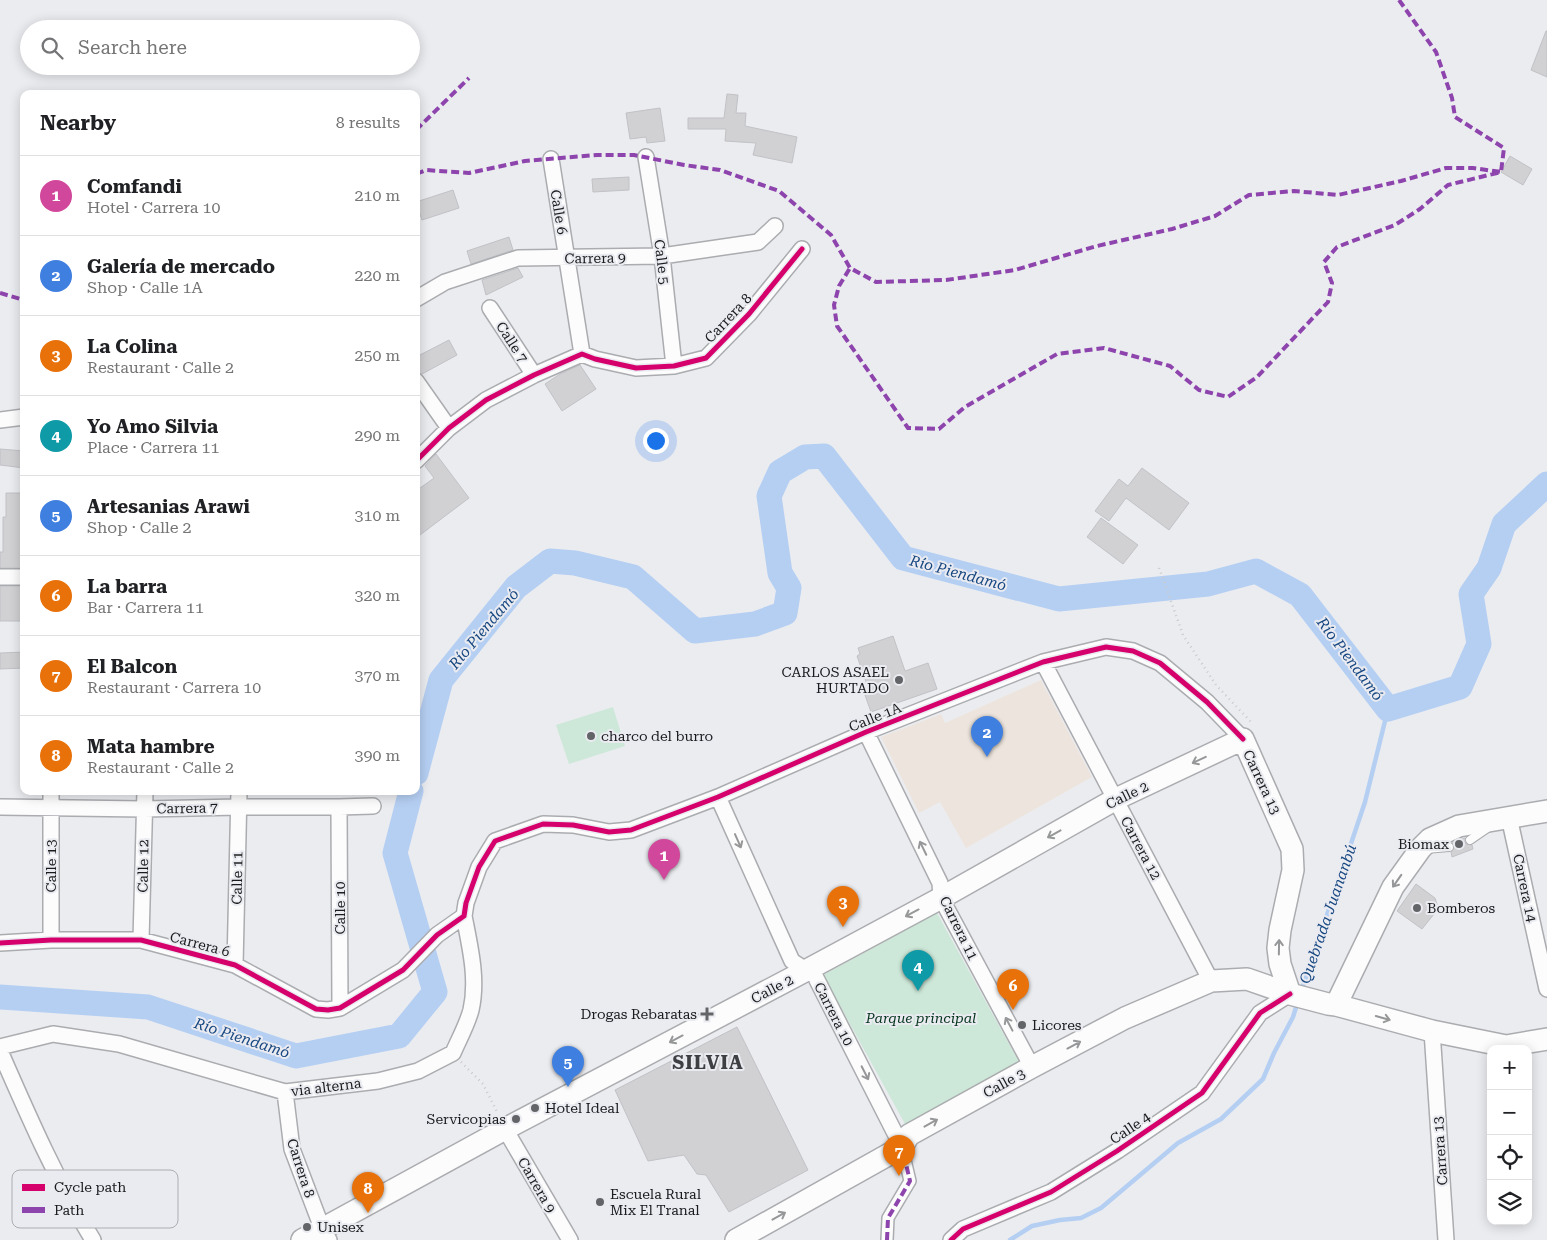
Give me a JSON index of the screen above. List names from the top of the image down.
{
  "streets": {
    "main road": ["Carrera 13", "Calle 2", "Calle 3"],
    "street": [
      "Calle 6",
      "Carrera 9",
      "Calle 5",
      "Carrera 8",
      "Calle 7",
      "Calle 1A",
      "Carrera 7",
      "Carrera 12",
      "Calle 13",
      "Calle 12",
      "Calle 11",
      "Carrera 14",
      "Calle 10",
      "Carrera 11",
      "Carrera 6",
      "Carrera 10",
      "via alterna",
      "Calle 4"
    ]
  },
  "crossings": [
    ["Calle 6", "Carrera 9"],
    ["Calle 6", "Carrera 8"],
    ["Carrera 9", "Calle 5"],
    ["Carrera 9", "Calle 2"],
    ["Calle 5", "Carrera 8"],
    ["Carrera 8", "Calle 2"],
    ["Carrera 8", "via alterna"],
    ["Calle 1A", "Carrera 13"],
    ["Calle 1A", "Carrera 12"],
    ["Calle 1A", "Carrera 11"],
    ["Calle 1A", "Carrera 10"],
    ["Carrera 13", "Calle 2"],
    ["Carrera 13", "Carrera 12"],
    ["Carrera 13", "Calle 3"],
    ["Carrera 13", "Calle 4"],
    ["Calle 2", "Carrera 12"],
    ["Calle 2", "Carrera 11"],
    ["Calle 2", "Carrera 10"],
    ["Carrera 7", "Calle 13"],
    ["Carrera 7", "Calle 12"],
    ["Carrera 7", "Calle 11"],
    ["Carrera 7", "Calle 10"],
    ["Carrera 12", "Calle 3"],
    ["Calle 13", "Carrera 6"],
    ["Calle 12", "Carrera 6"],
    ["Calle 11", "Carrera 6"],
    ["Calle 10", "Carrera 6"],
    ["Carrera 11", "Calle 3"],
    ["Carrera 10", "Calle 3"],
    ["Calle 3", "Calle 4"]
  ],
  "one_way": [
    "Carrera 13",
    "Calle 2",
    "Carrera 11",
    "Carrera 10",
    "Calle 3"
  ],
  "districts": ["SILVIA"],
  "water": ["Río Piendamó", "Quebrada Juananbú"],
  "parks": ["Parque principal"],
  "places": {
    "other": [
      "CARLOS ASAEL HURTADO",
      "charco del burro",
      "Biomax",
      "Bomberos",
      "Licores",
      "Hotel Ideal",
      "Servicopias",
      "Escuela Rural Mix El Tranal",
      "Unisex"
    ],
    "health": ["Drogas Rebaratas"]
  },
  "legend": ["Cycle path", "Path"],
  "page": {
    "search": "Search here",
    "heading": ["Nearby", "8 results"],
    "list": [
      {
        "mark": "1",
        "name": "Comfandi",
        "note": "Hotel · Carrera 10",
        "value": "210 m"
      },
      {
        "mark": "2",
        "name": "Galería de mercado",
        "note": "Shop · Calle 1A",
        "value": "220 m"
      },
      {
        "mark": "3",
        "name": "La Colina",
        "note": "Restaurant · Calle 2",
        "value": "250 m"
      },
      {
        "mark": "4",
        "name": "Yo Amo Silvia",
        "note": "Place · Carrera 11",
        "value": "290 m"
      },
      {
        "mark": "5",
        "name": "Artesanias Arawi",
        "note": "Shop · Calle 2",
        "value": "310 m"
      },
      {
        "mark": "6",
        "name": "La barra",
        "note": "Bar · Carrera 11",
        "value": "320 m"
      },
      {
        "mark": "7",
        "name": "El Balcon",
        "note": "Restaurant · Carrera 10",
        "value": "370 m"
      },
      {
        "mark": "8",
        "name": "Mata hambre",
        "note": "Restaurant · Calle 2",
        "value": "390 m"
      }
    ],
    "pins": [
      "2",
      "1",
      "3",
      "4",
      "6",
      "5",
      "7",
      "8"
    ],
    "map_buttons": ["+", "−"]
  }
}
